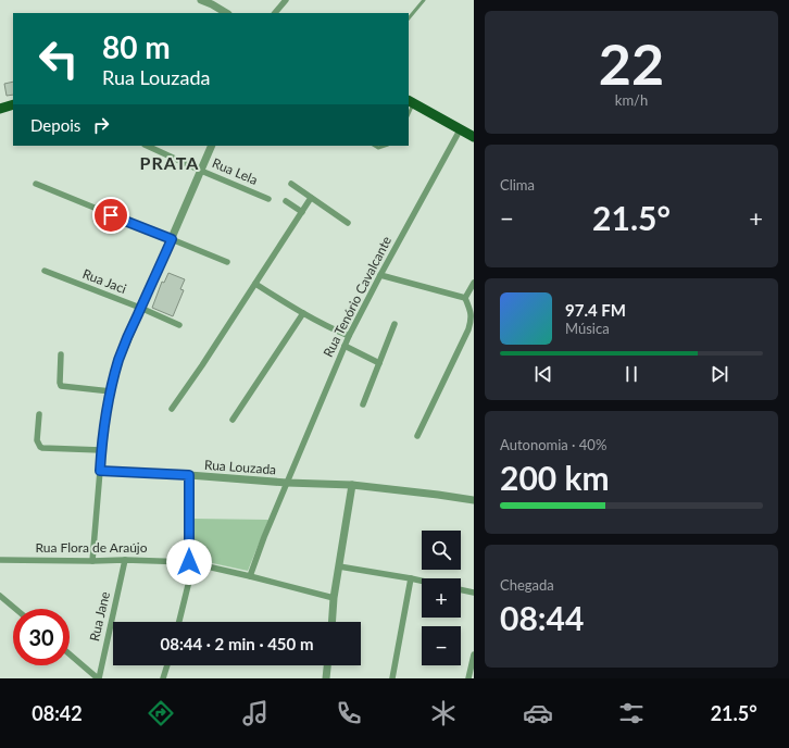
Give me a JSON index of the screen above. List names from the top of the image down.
{
  "streets": {
    "street": [
      "Rua Lela",
      "Rua Jaci",
      "Rua Tenório Cavalcante",
      "Rua Louzada",
      "Rua Flora de Araújo",
      "Rua Jane"
    ]
  },
  "crossings": [
    ["Rua Tenório Cavalcante", "Rua Louzada"],
    ["Rua Tenório Cavalcante", "Rua Flora de Araújo"],
    ["Rua Flora de Araújo", "Rua Jane"]
  ],
  "districts": ["PRATA"],
  "page": {
    "tile": [
      ["22", "km/h"],
      "Clima",
      ["Autonomia · 40%", "200 km"],
      ["Chegada", "08:44"]
    ],
    "turn": ["80 m", "Rua Louzada"],
    "then": "Depois",
    "heat": ["−", "21.5°", "+"],
    "song": ["97.4 FM", "Música"],
    "map_buttons": ["+", "−"],
    "limit": "30",
    "trip": "08:44 · 2 min · 450 m",
    "tabs": ["08:42", "21.5°"]
  }
}
